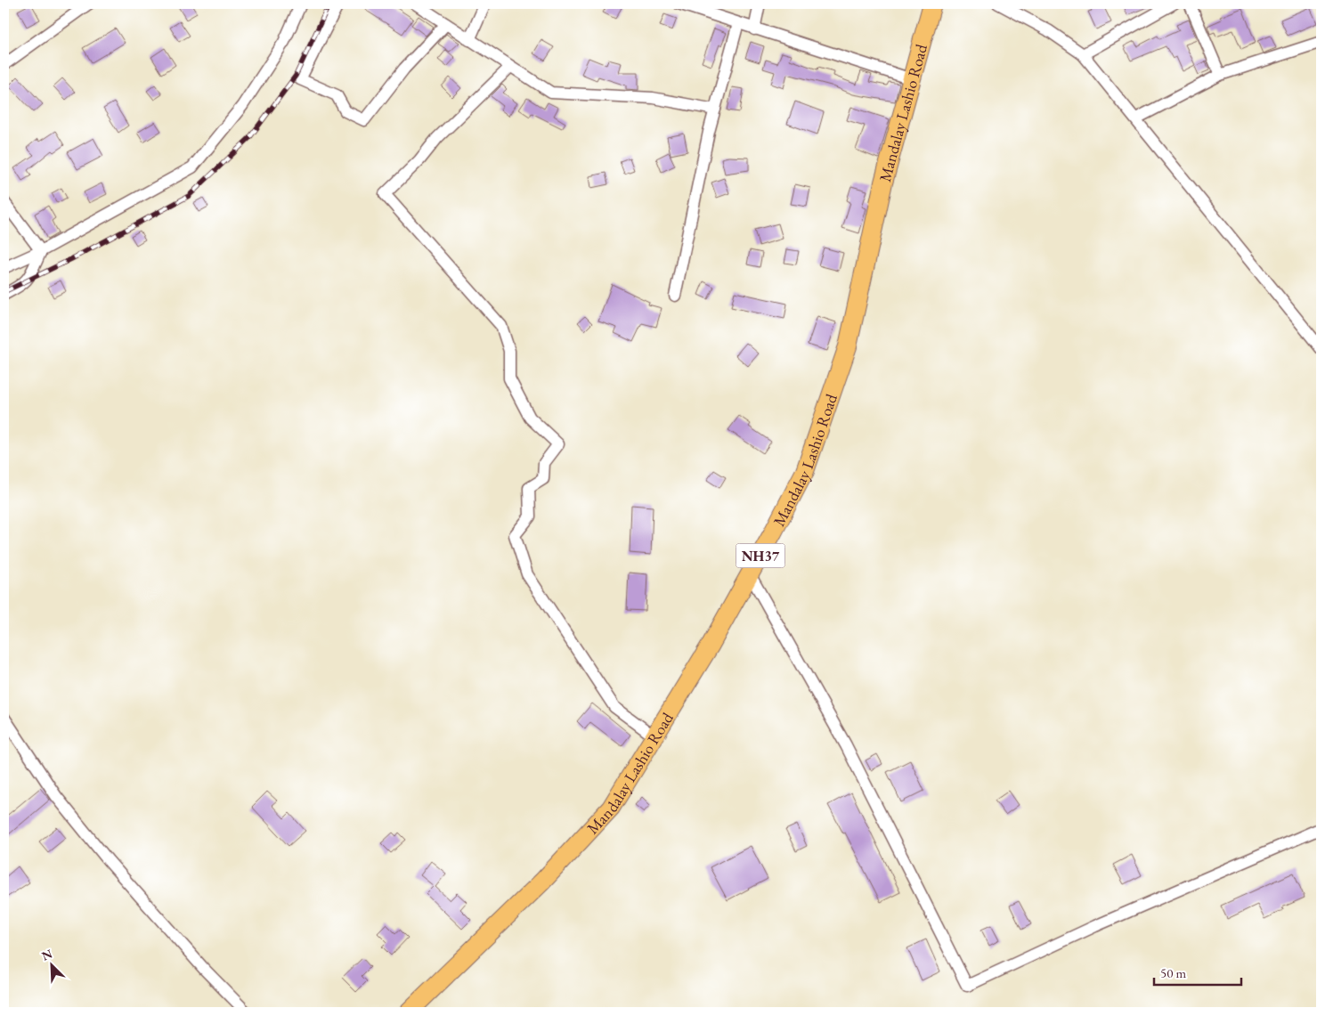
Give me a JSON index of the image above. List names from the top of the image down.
{
  "streets": {
    "highway": ["Mandalay Lashio Road", "NH37"]
  },
  "scale_bar": "50 m",
  "north": "top left"
}
